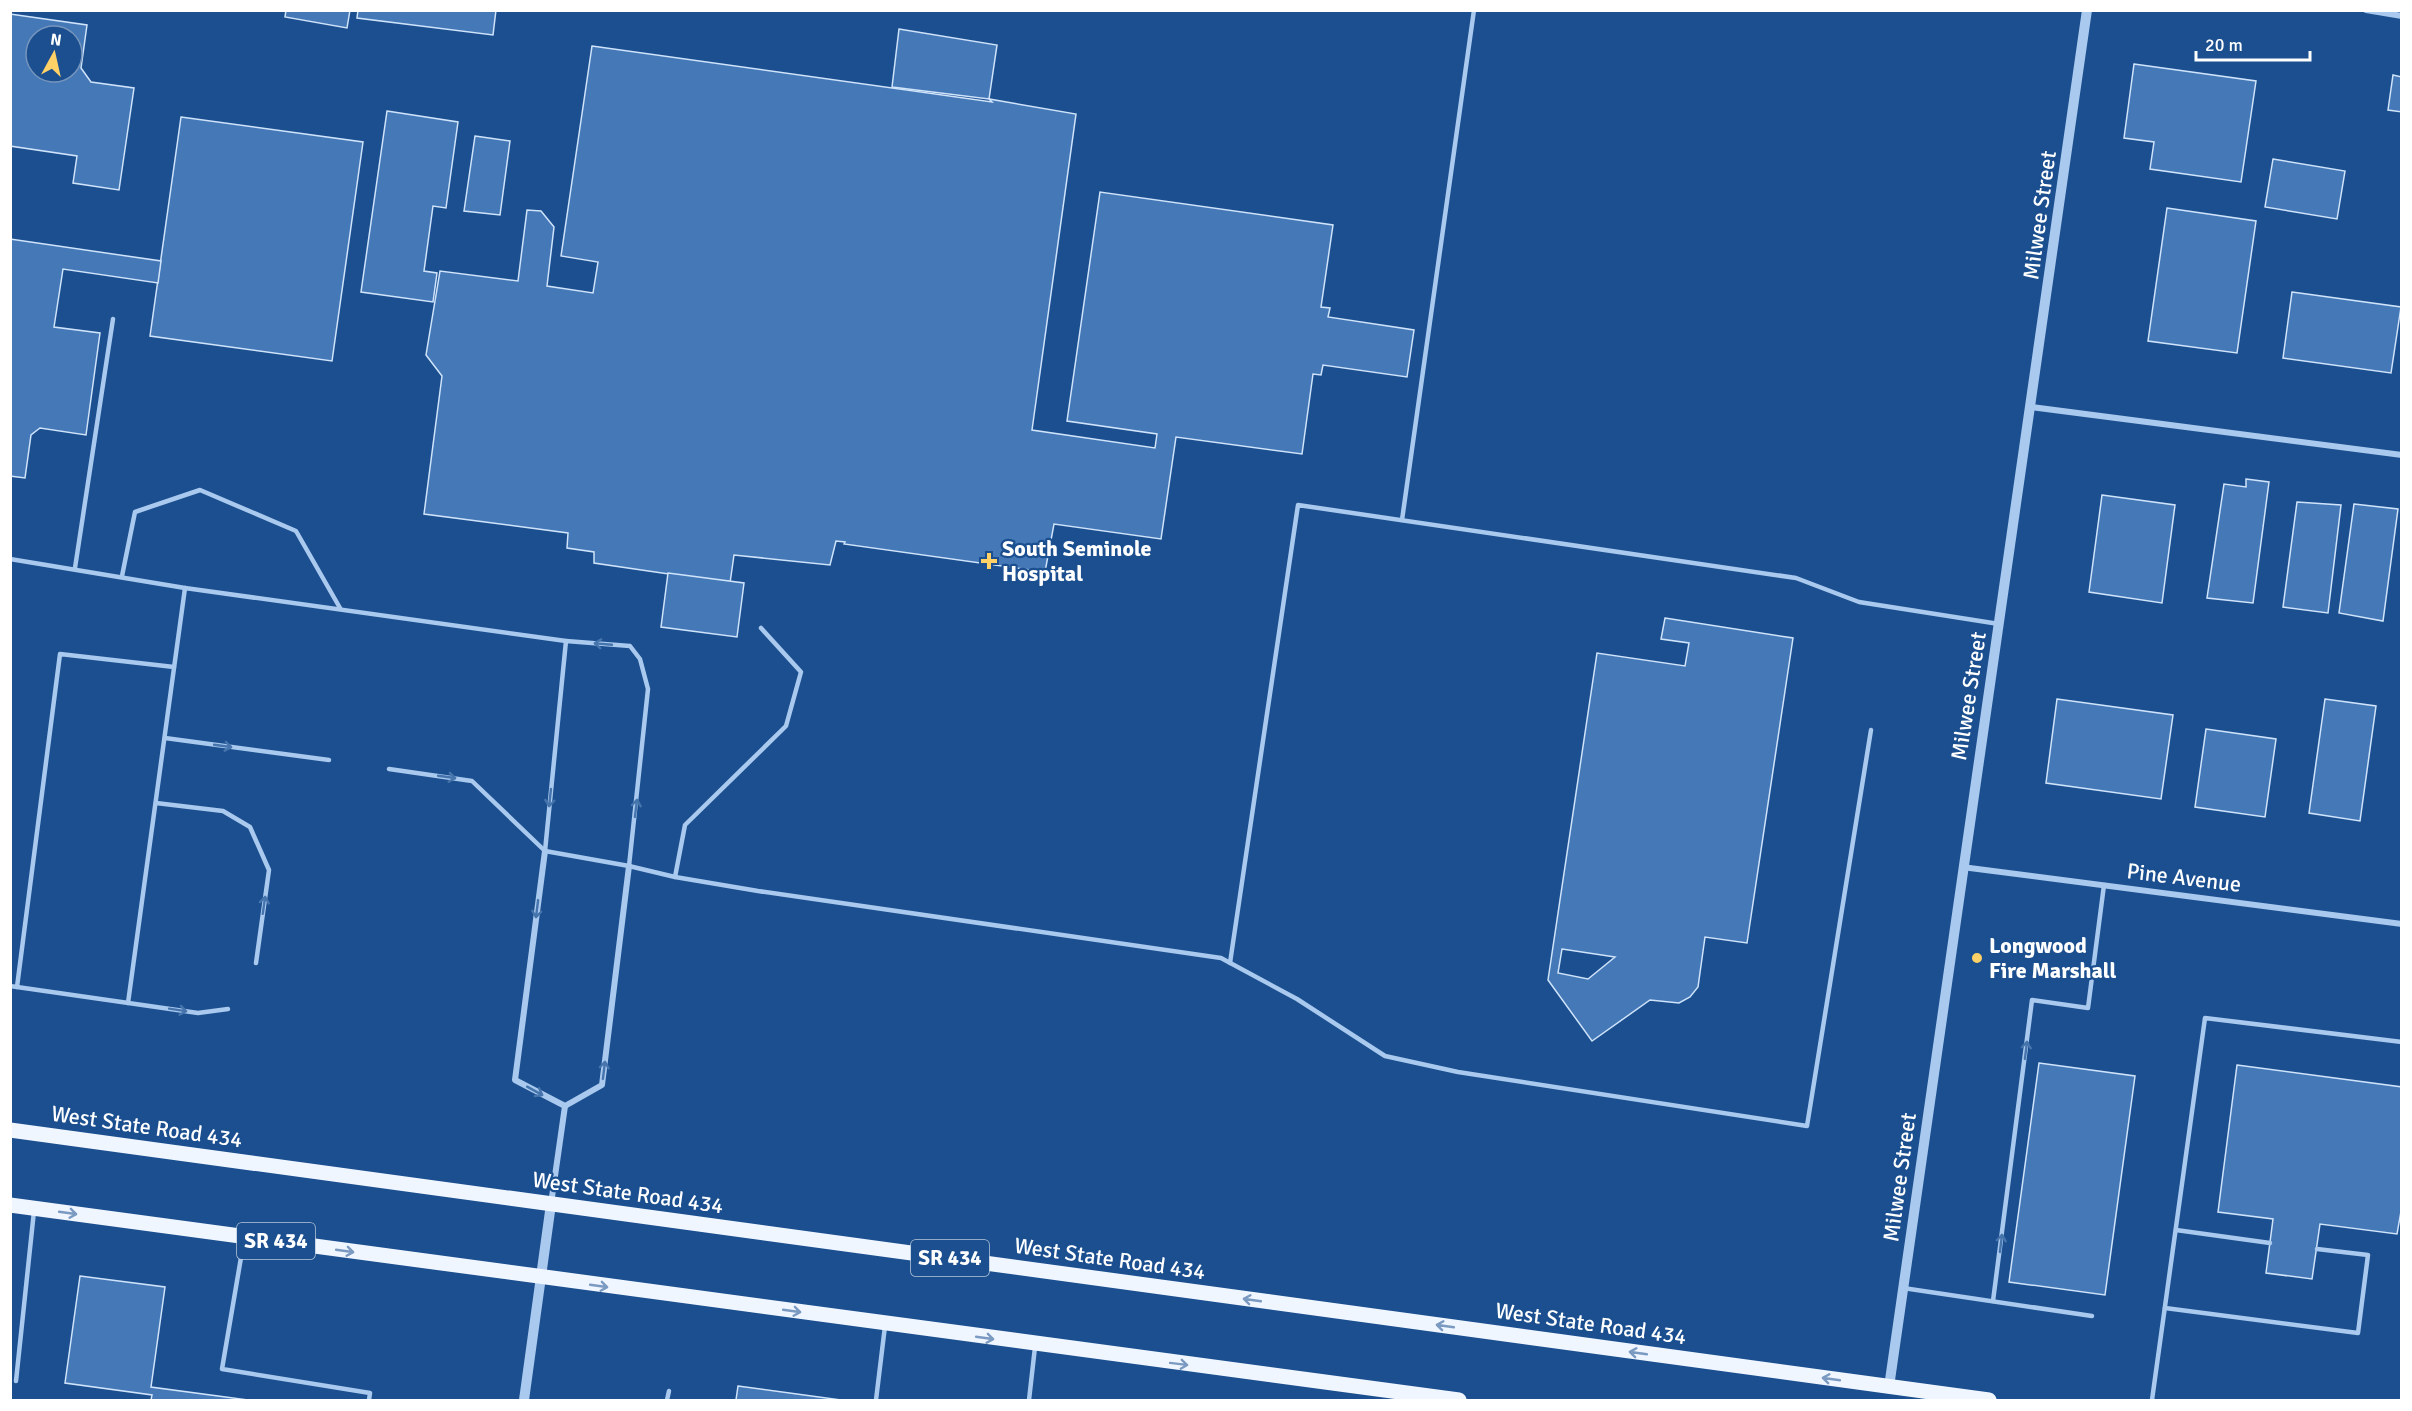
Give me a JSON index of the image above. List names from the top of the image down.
{
  "streets": {
    "main road": ["West State Road 434", "SR 434"],
    "street": ["Milwee Street", "Pine Avenue"]
  },
  "crossings": [
    ["Milwee Street", "Pine Avenue"],
    ["Milwee Street", "West State Road 434"]
  ],
  "places": {
    "health": ["South Seminole Hospital"],
    "other": ["Longwood Fire Marshall"]
  },
  "scale_bar": "20 m",
  "north": "top"
}
